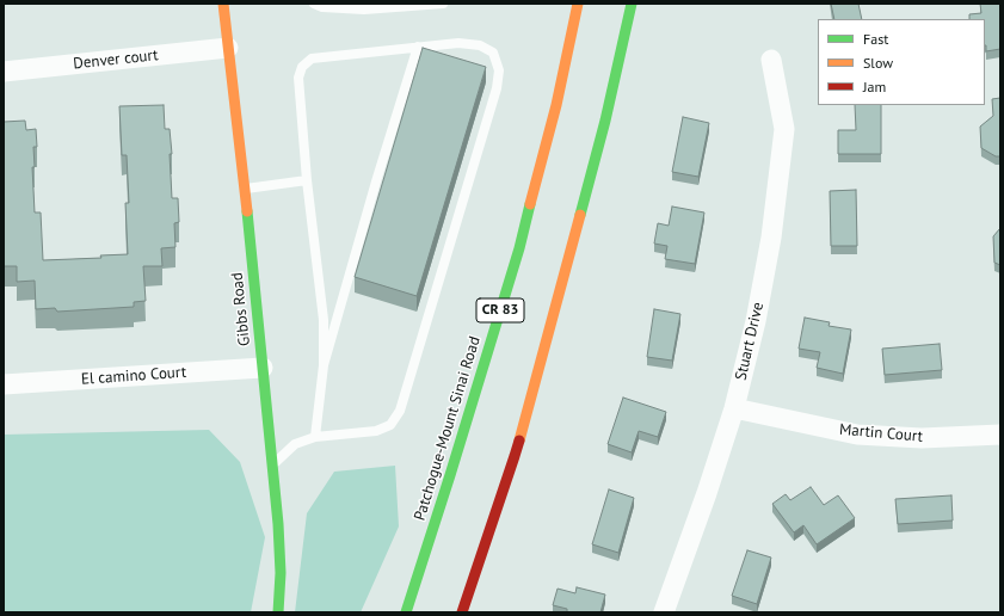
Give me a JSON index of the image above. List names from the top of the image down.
{
  "streets": {
    "main road": ["Gibbs Road", "CR 83", "Patchogue-Mount Sinai Road"],
    "street": [
      "Denver court",
      "Stuart Drive",
      "El camino Court",
      "Martin Court"
    ]
  },
  "crossings": [
    ["Denver court", "Gibbs Road"],
    ["Gibbs Road", "El camino Court"],
    ["Stuart Drive", "Martin Court"]
  ],
  "legend": ["Fast", "Slow", "Jam"]
}
